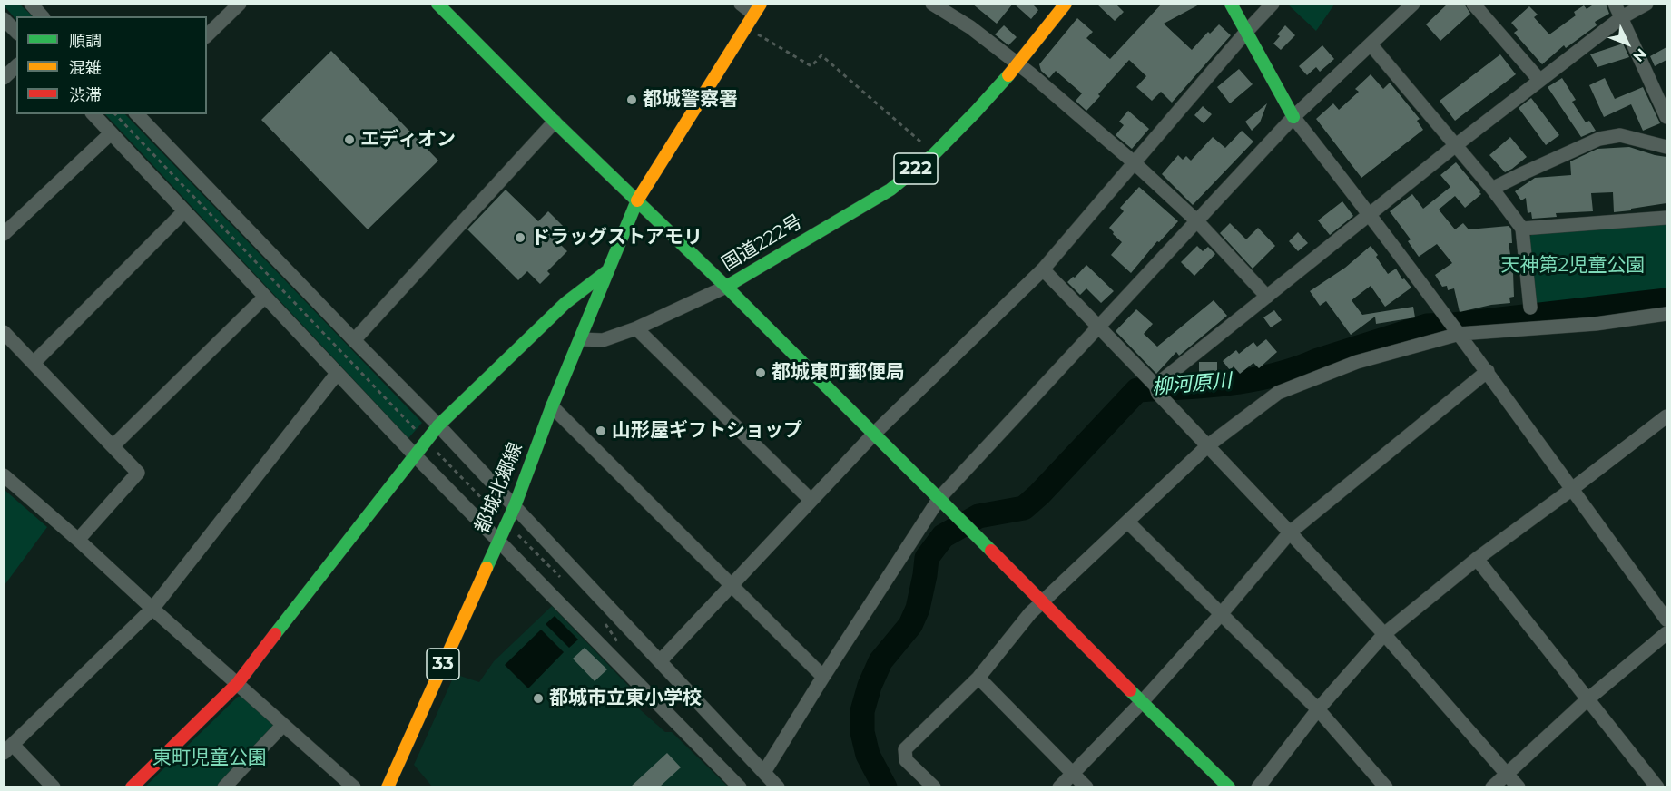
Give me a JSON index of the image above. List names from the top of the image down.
{
  "streets": {
    "main road": [
      "222",
      "国道222号",
      "都城北郷線",
      "33"
    ]
  },
  "crossings": [
    ["国道222号", "都城北郷線"]
  ],
  "water": ["柳河原川"],
  "parks": ["天神第2児童公園", "東町児童公園"],
  "places": [
    "都城警察署",
    "エディオン",
    "ドラッグストアモリ",
    "都城東町郵便局",
    "山形屋ギフトショップ",
    "都城市立東小学校"
  ],
  "legend": ["順調", "混雑", "渋滞"],
  "north": "bottom right"
}
